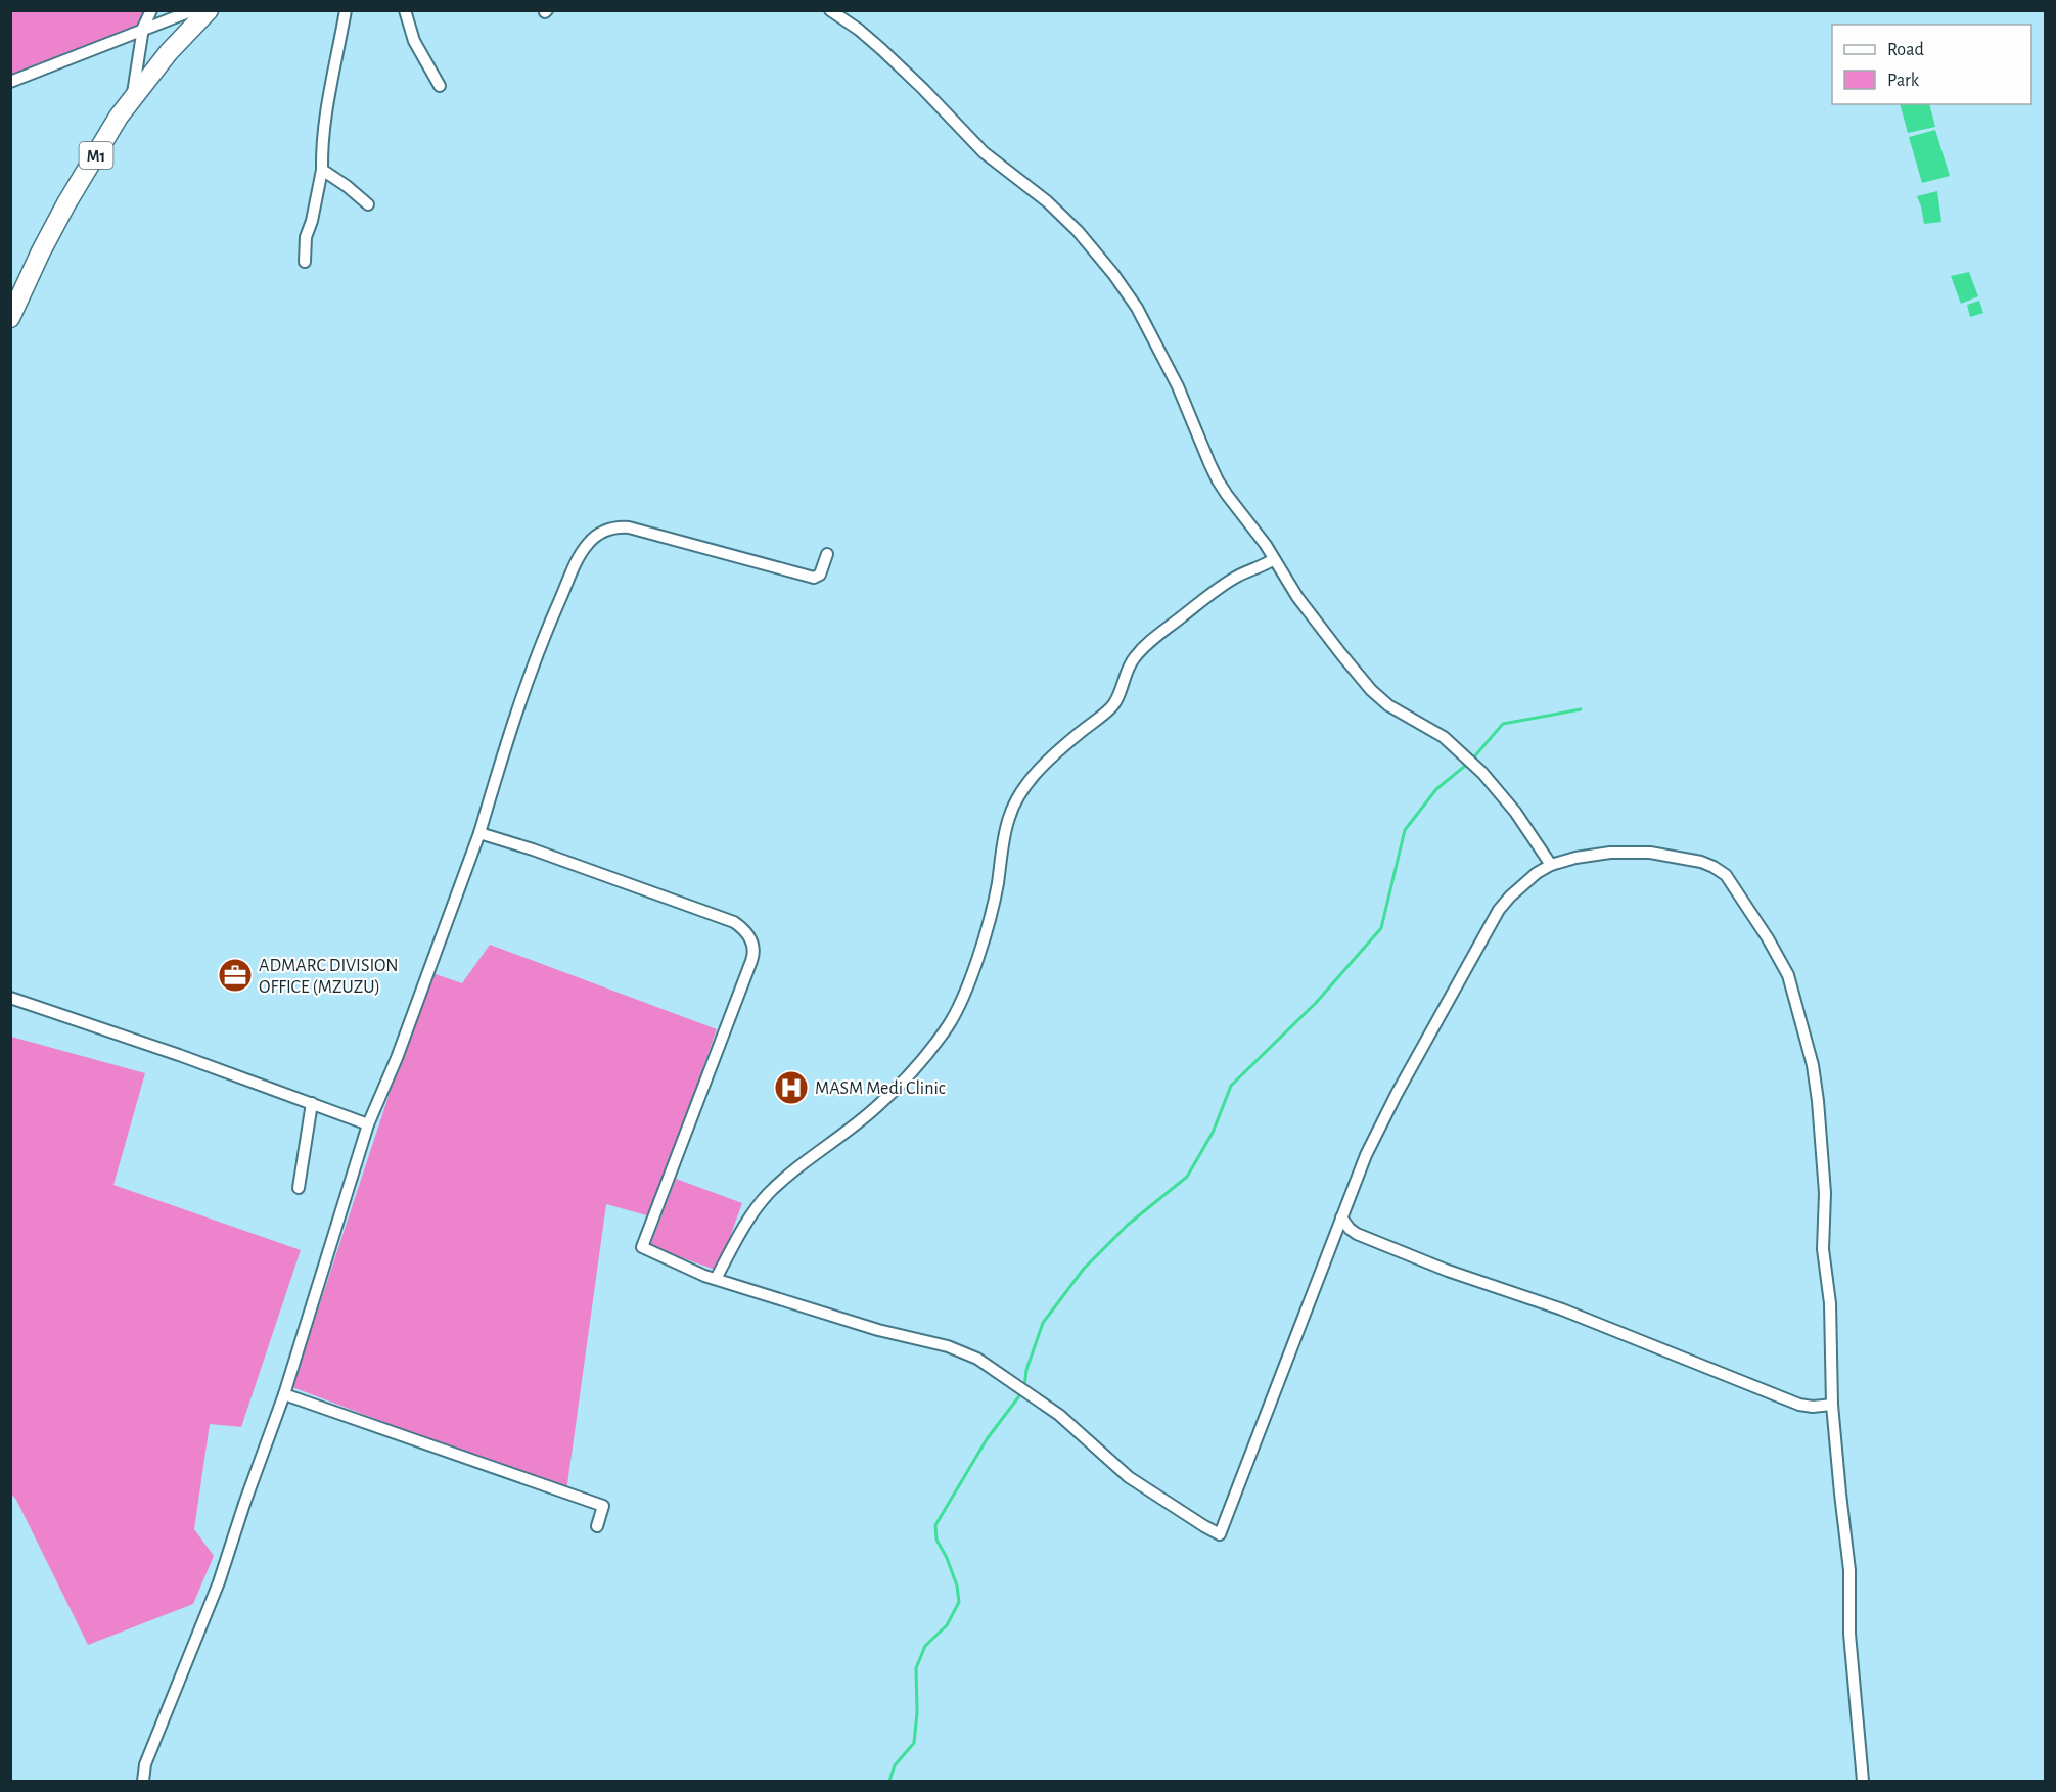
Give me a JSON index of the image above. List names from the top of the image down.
{
  "streets": {
    "highway": ["M1"]
  },
  "places": {
    "office": ["ADMARC DIVISION OFFICE (MZUZU)"],
    "hospital": ["MASM Medi Clinic"]
  },
  "legend": ["Road", "Park"]
}
